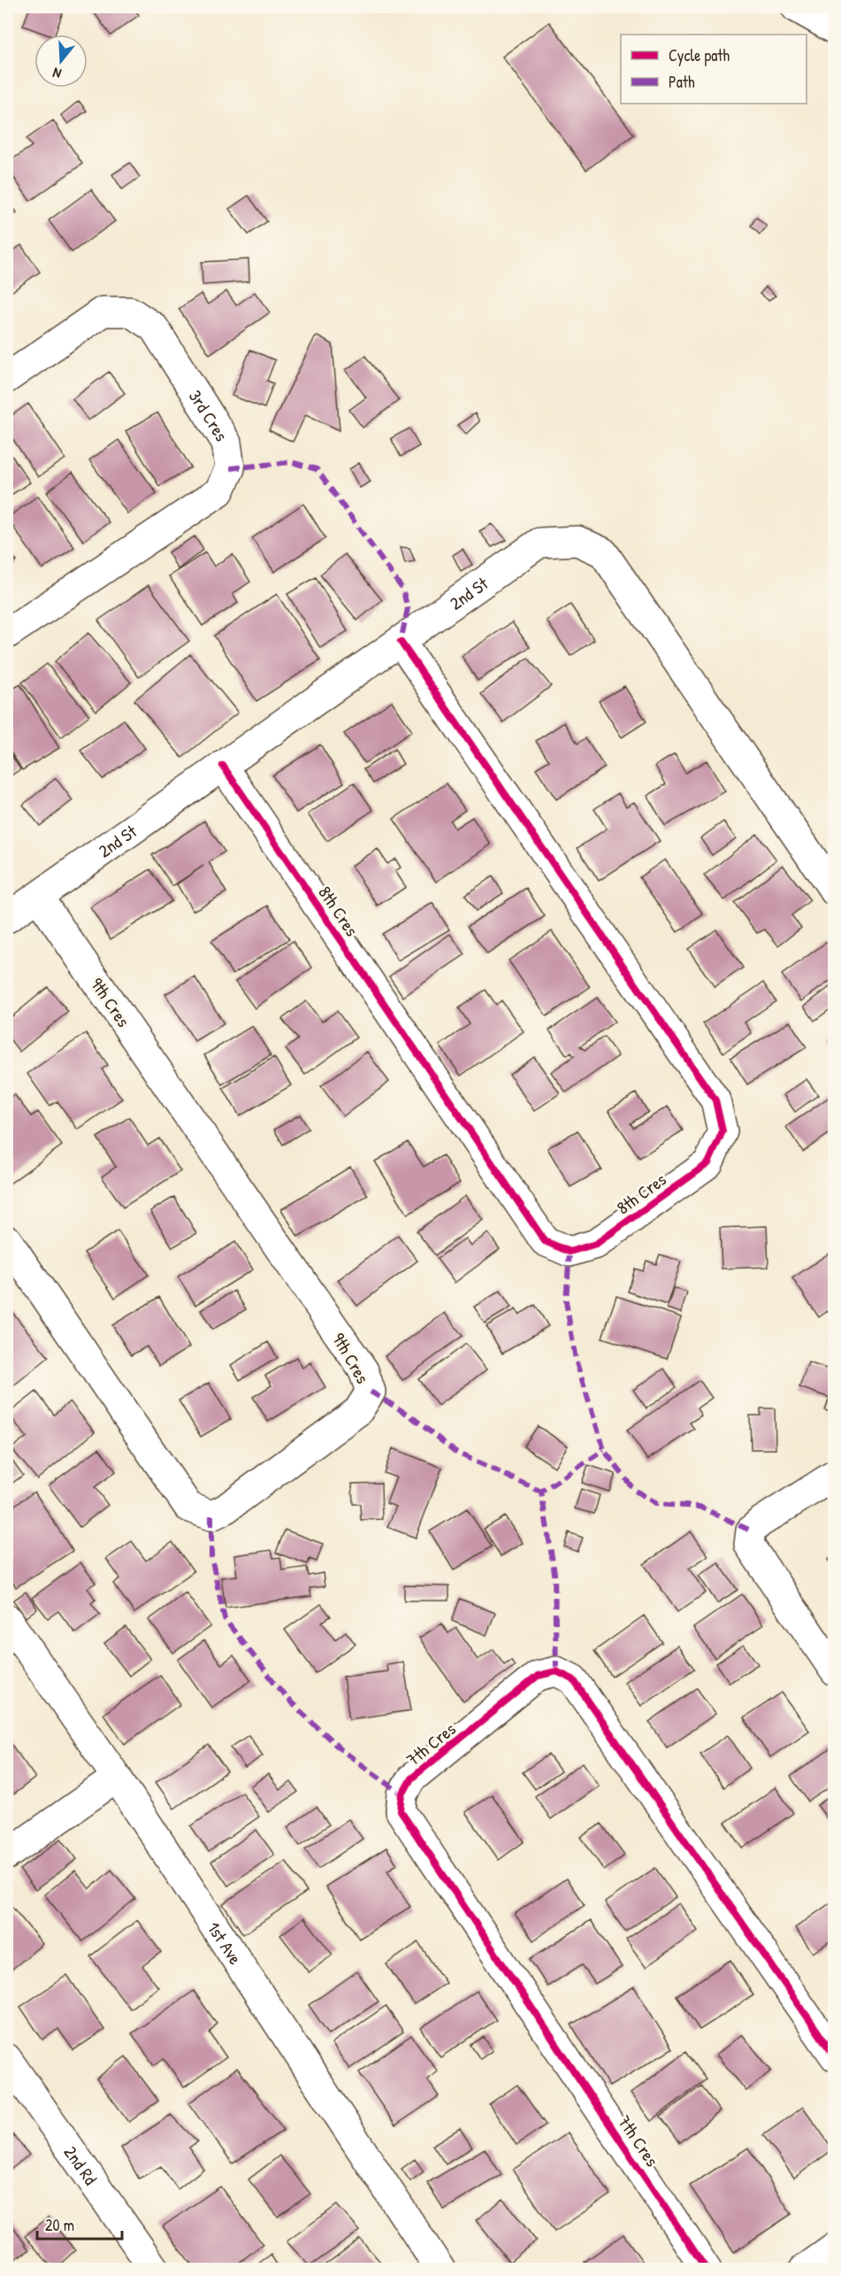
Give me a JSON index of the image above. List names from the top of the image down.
{
  "streets": {
    "street": [
      "3rd Cres",
      "2nd St",
      "8th Cres",
      "9th Cres",
      "7th Cres",
      "1st Ave",
      "2nd Rd"
    ]
  },
  "crossings": [
    ["2nd St", "8th Cres"],
    ["2nd St", "9th Cres"]
  ],
  "legend": ["Cycle path", "Path"],
  "scale_bar": "20 m",
  "north": "bottom"
}
